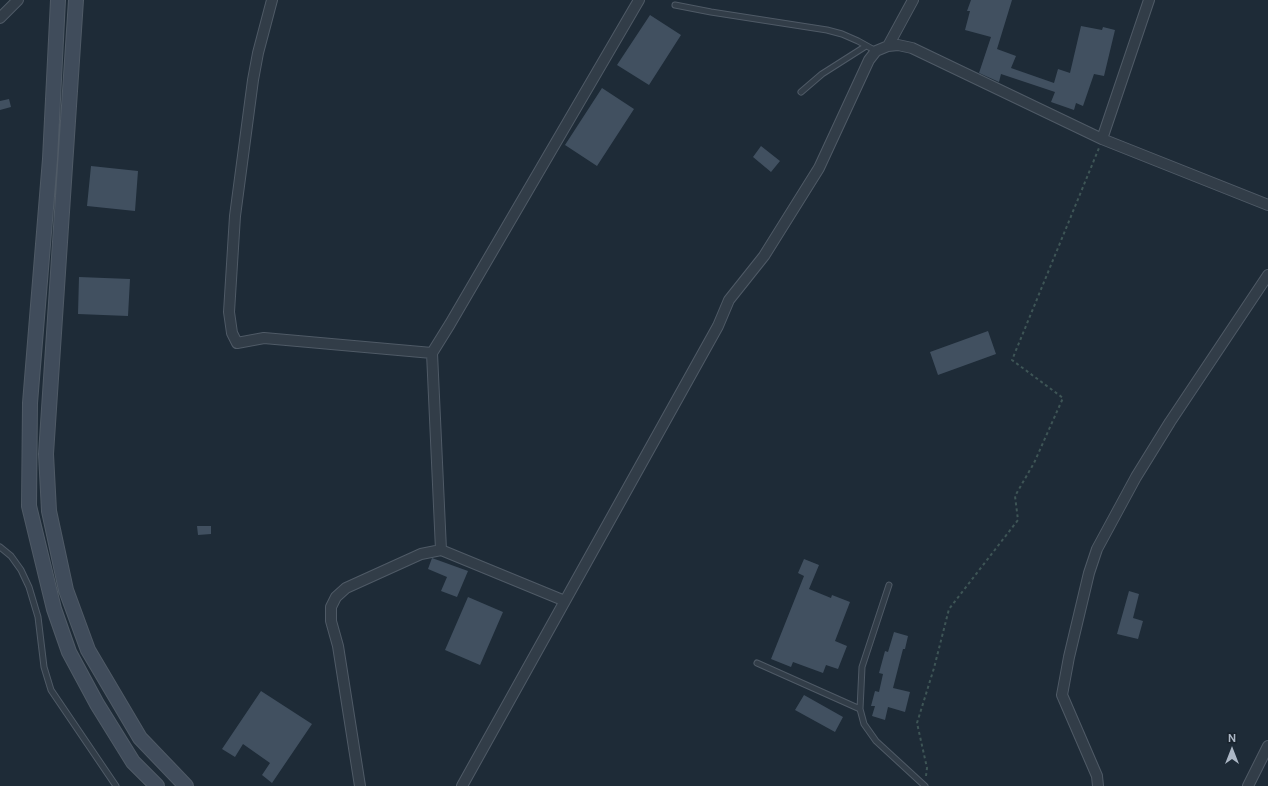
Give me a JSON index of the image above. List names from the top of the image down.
{
  "north": "top"
}
